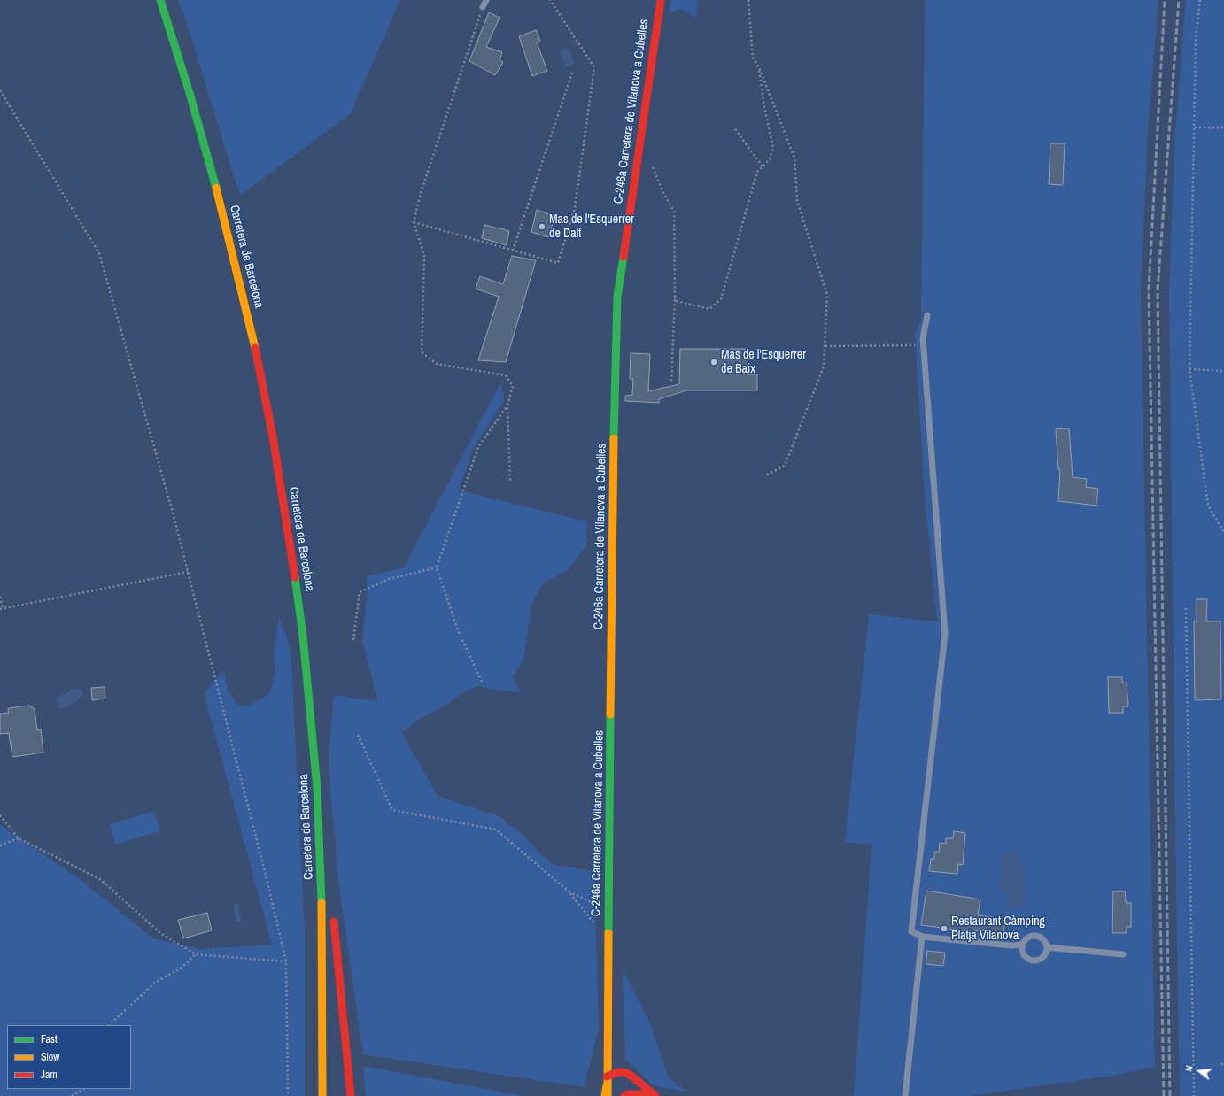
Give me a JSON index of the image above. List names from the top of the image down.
{
  "streets": {
    "main road": ["C-246a Carretera de Vilanova a Cubelles", "Carretera de Barcelona"]
  },
  "places": ["Mas de l'Esquerrer de Dalt", "Mas de l'Esquerrer de Baix", "Restaurant Càmping Platja Vilanova"],
  "legend": ["Fast", "Slow", "Jam"],
  "north": "left"
}
